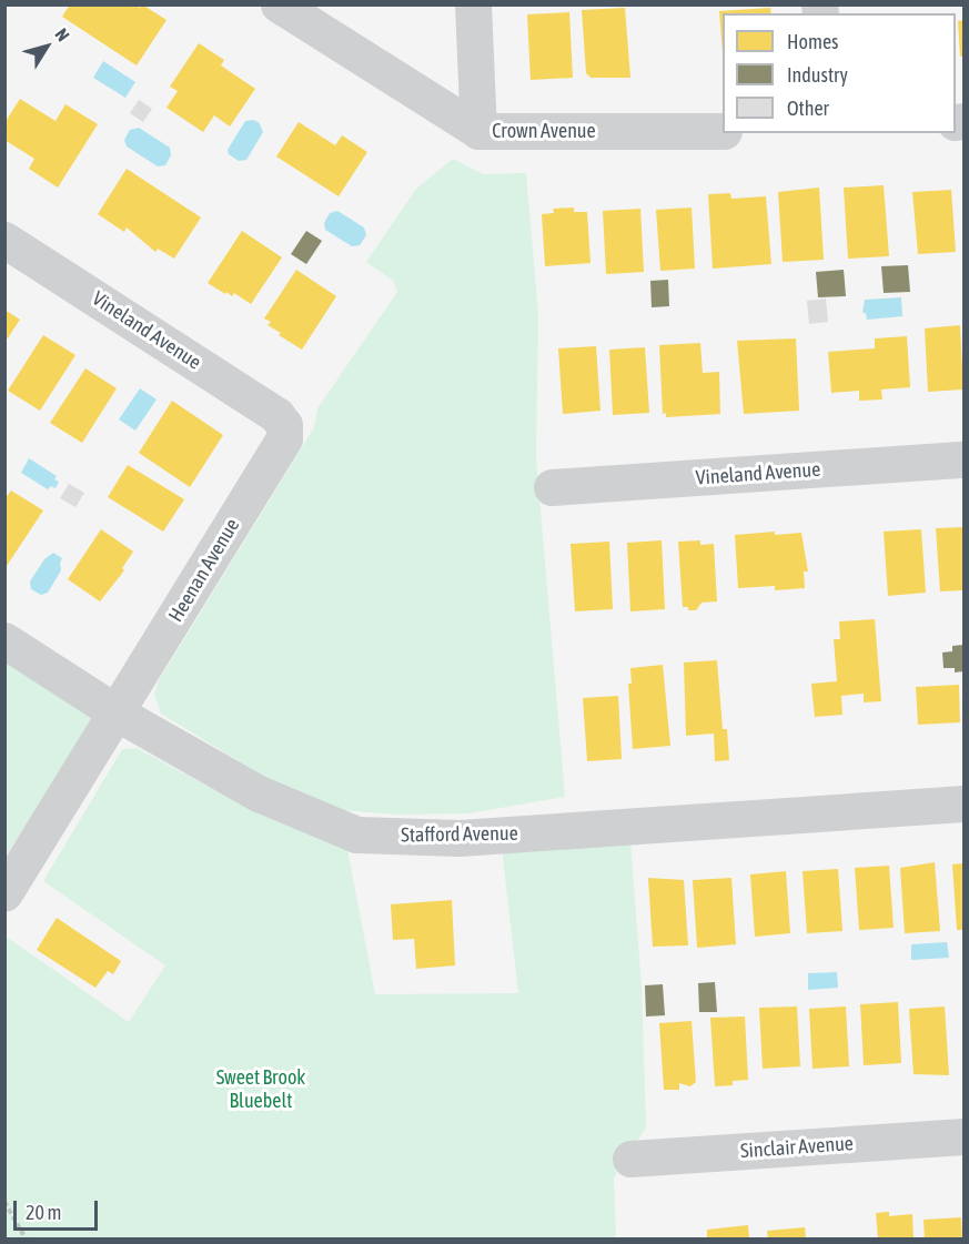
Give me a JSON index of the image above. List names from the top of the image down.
{
  "streets": {
    "street": [
      "Crown Avenue",
      "Vineland Avenue",
      "Heenan Avenue",
      "Stafford Avenue",
      "Sinclair Avenue"
    ]
  },
  "crossings": [
    ["Vineland Avenue", "Heenan Avenue"],
    ["Heenan Avenue", "Stafford Avenue"]
  ],
  "parks": ["Sweet Brook Bluebelt"],
  "legend": ["Homes", "Industry", "Other"],
  "scale_bar": "20 m",
  "north": "top right"
}
